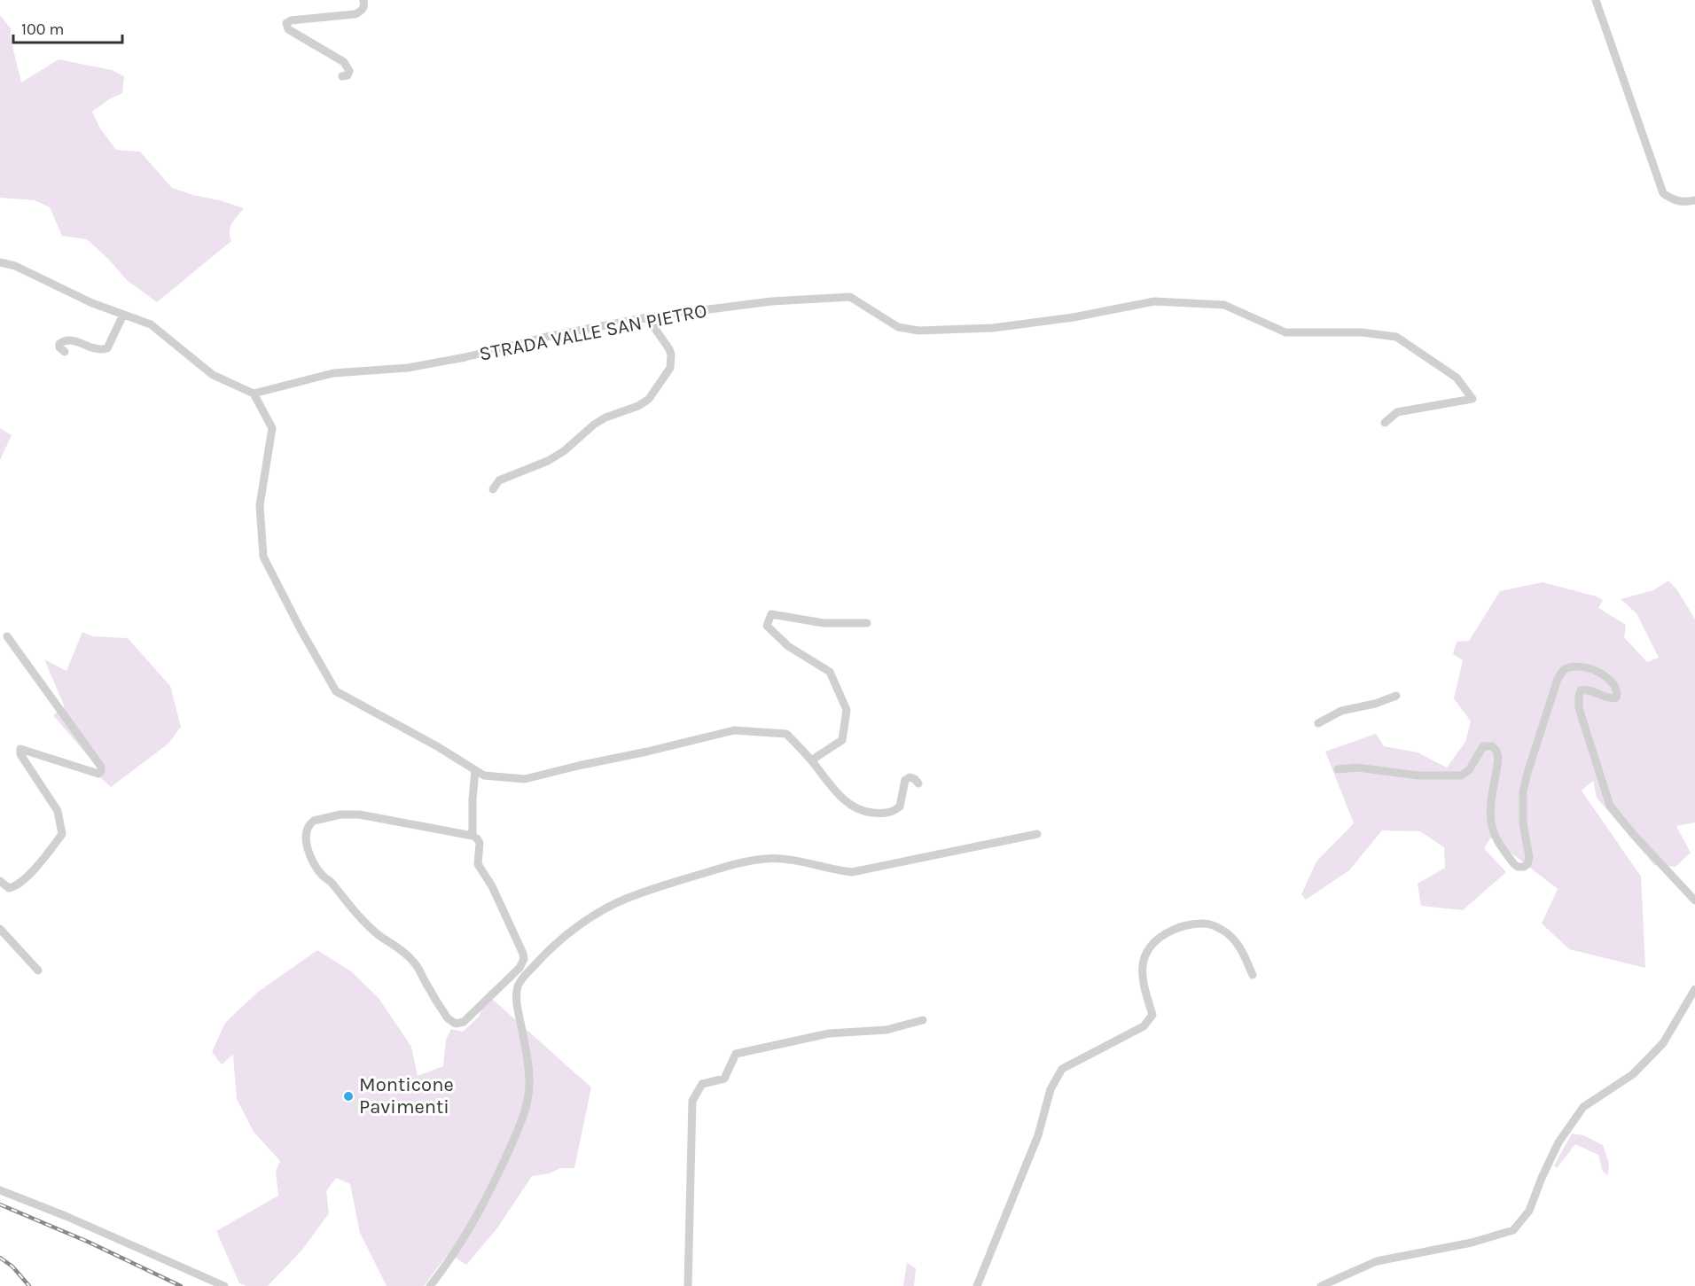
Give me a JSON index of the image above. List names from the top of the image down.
{
  "streets": {
    "street": ["STRADA VALLE SAN PIETRO"]
  },
  "places": ["Monticone Pavimenti"],
  "scale_bar": "100 m"
}
